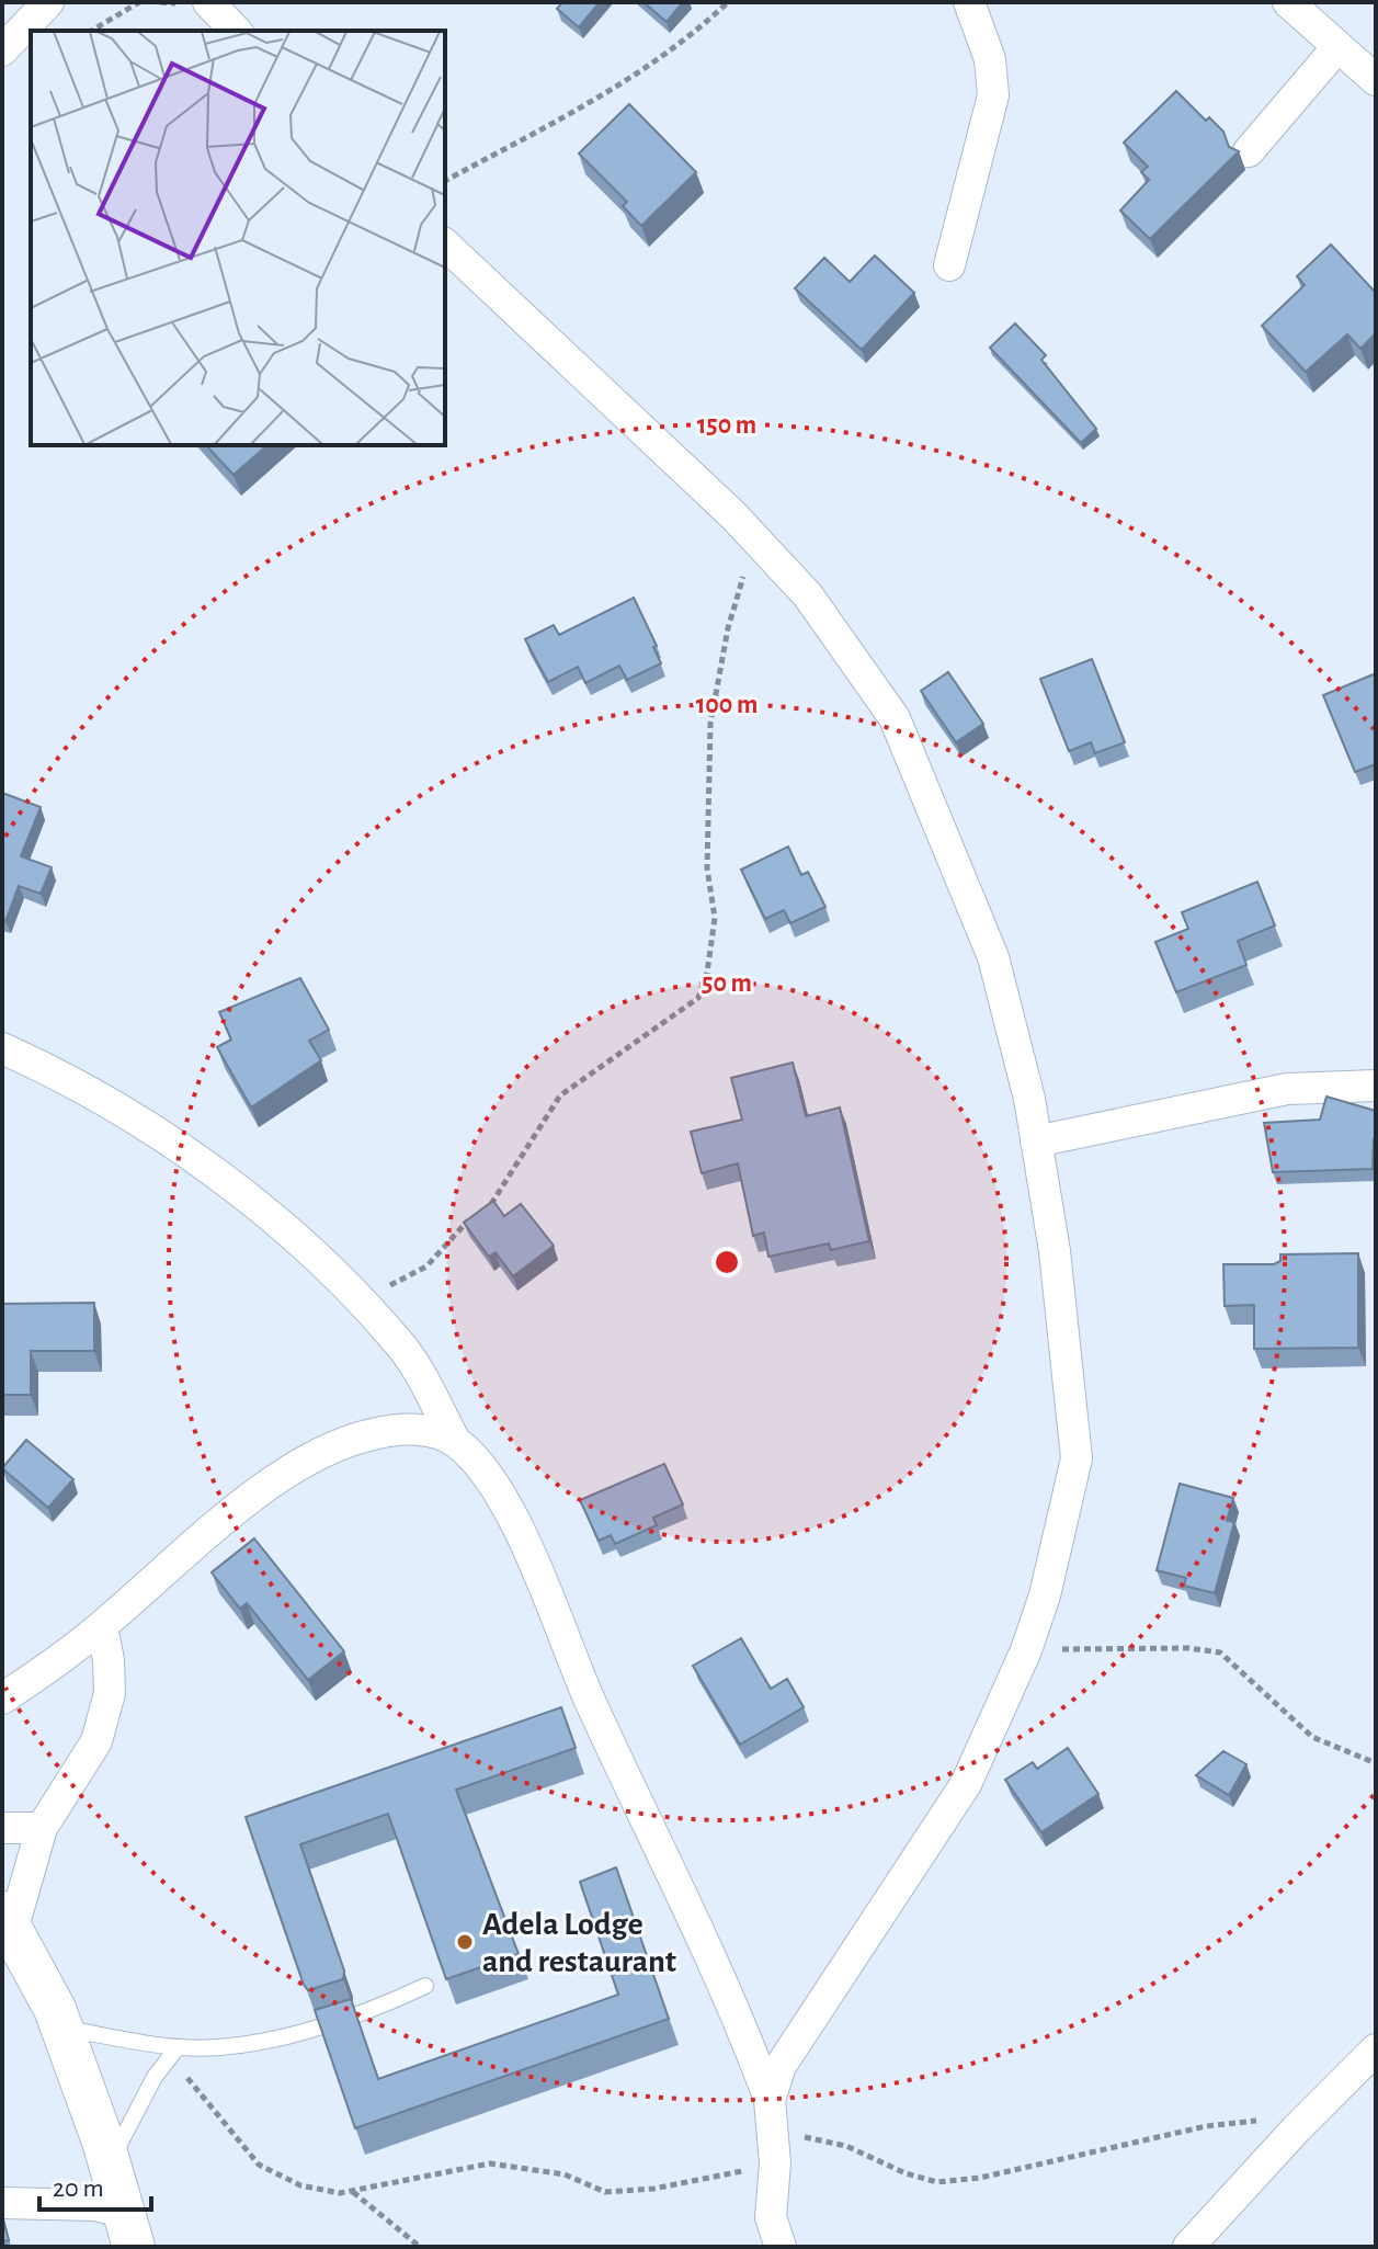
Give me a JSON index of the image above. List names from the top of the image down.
{
  "places": ["Adela Lodge and restaurant"],
  "scale_bar": "20 m",
  "rings": ["150 m", "100 m", "50 m"]
}
